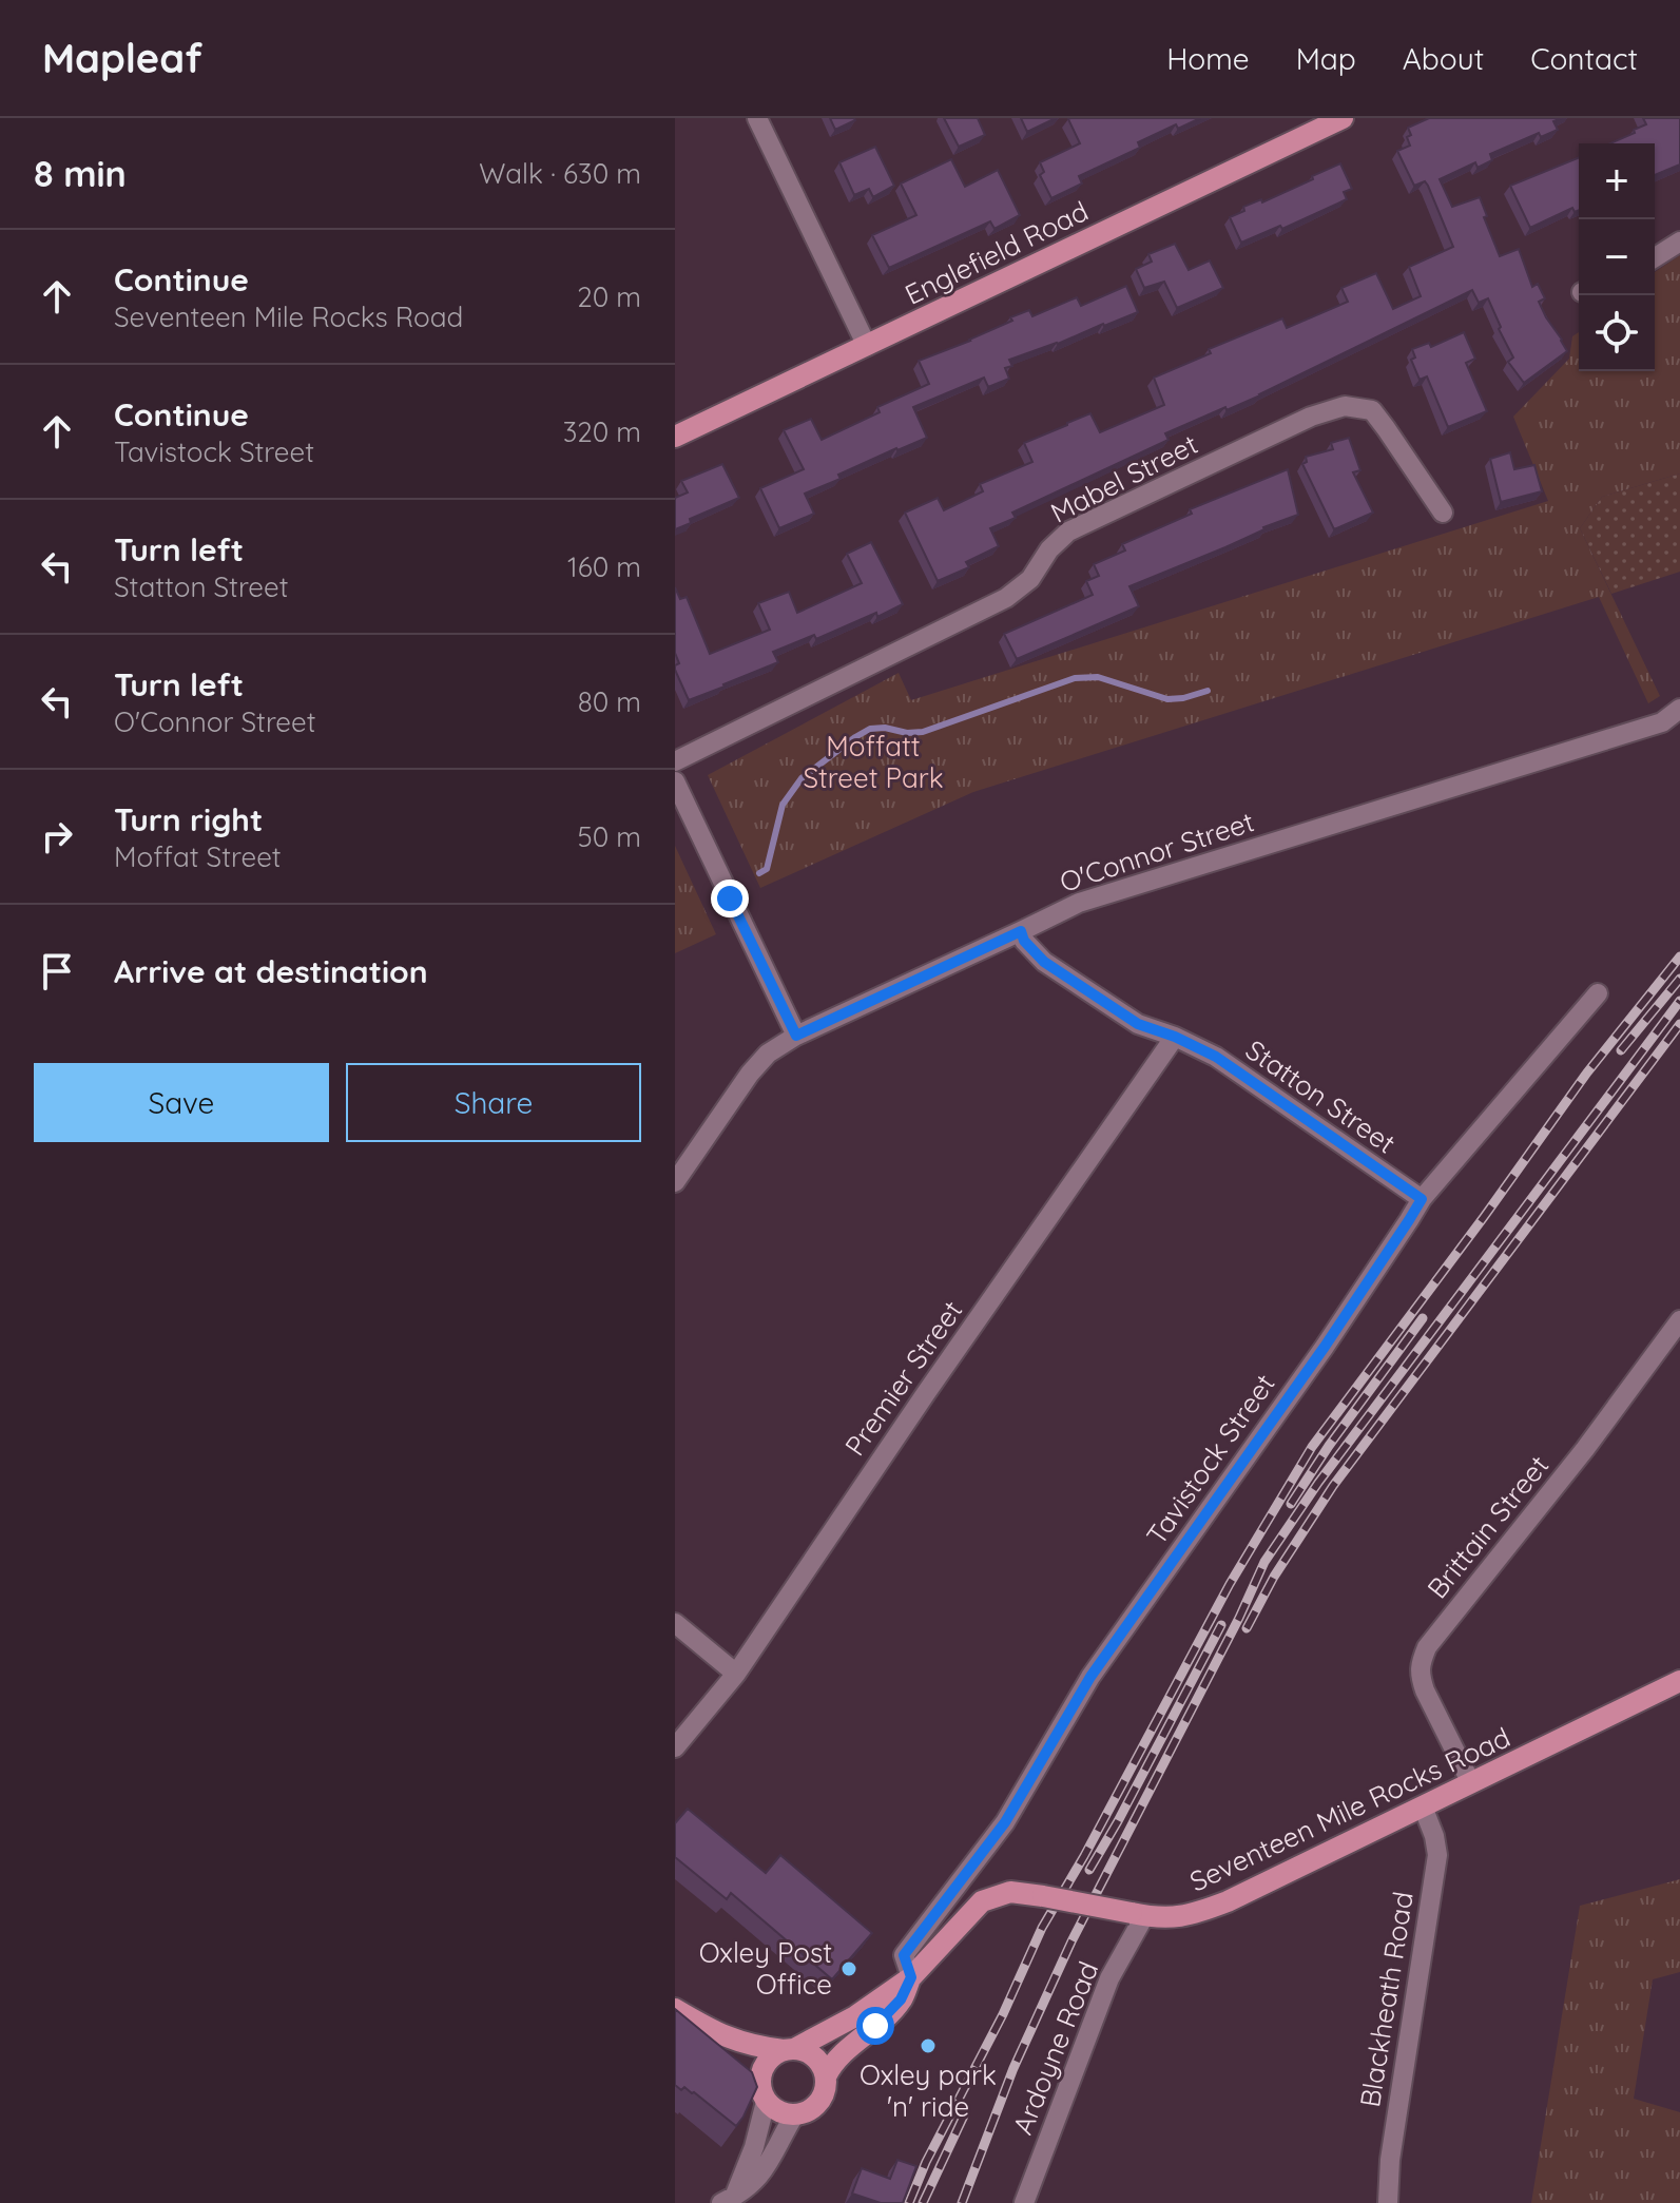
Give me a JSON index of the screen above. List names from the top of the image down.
{
  "streets": {
    "main road": ["Englefield Road", "Seventeen Mile Rocks Road"],
    "street": [
      "Mabel Street",
      "O'Connor Street",
      "Statton Street",
      "Premier Street",
      "Tavistock Street",
      "Brittain Street",
      "Blackheath Road",
      "Ardoyne Road"
    ]
  },
  "crossings": [
    ["O'Connor Street", "Statton Street"],
    ["Statton Street", "Premier Street"],
    ["Statton Street", "Tavistock Street"],
    ["Tavistock Street", "Seventeen Mile Rocks Road"],
    ["Brittain Street", "Seventeen Mile Rocks Road"],
    ["Seventeen Mile Rocks Road", "Blackheath Road"],
    ["Seventeen Mile Rocks Road", "Ardoyne Road"]
  ],
  "parks": ["Moffatt Street Park"],
  "places": ["Oxley Post Office", "Oxley park 'n' ride"],
  "page": {
    "header": "Mapleaf",
    "nav": [
      "Home",
      "Map",
      "About",
      "Contact"
    ],
    "heading": ["8 min", "Walk · 630 m"],
    "map_buttons": ["+", "−"],
    "list": [
      ["Continue", "Seventeen Mile Rocks Road", "20 m"],
      ["Continue", "Tavistock Street", "320 m"],
      ["Turn left", "Statton Street", "160 m"],
      ["Turn left", "O'Connor Street", "80 m"],
      ["Turn right", "Moffat Street", "50 m"],
      "Arrive at destination"
    ],
    "buttons": ["Save", "Share"]
  }
}
